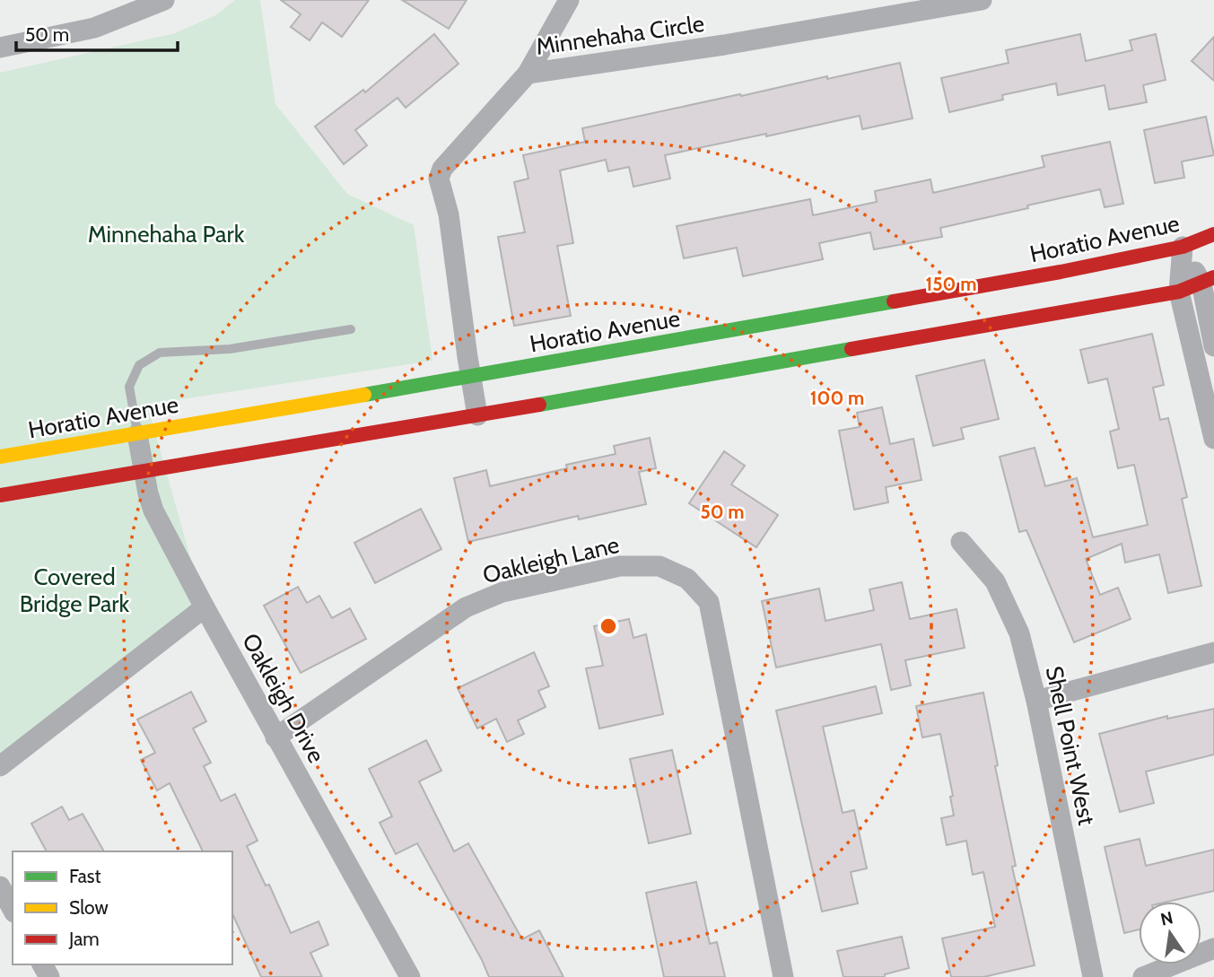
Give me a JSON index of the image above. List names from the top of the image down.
{
  "streets": {
    "main road": ["Horatio Avenue"],
    "street": [
      "Minnehaha Circle",
      "Oakleigh Lane",
      "Oakleigh Drive",
      "Shell Point West"
    ]
  },
  "crossings": [
    ["Minnehaha Circle", "Horatio Avenue"],
    ["Horatio Avenue", "Oakleigh Drive"],
    ["Oakleigh Lane", "Oakleigh Drive"]
  ],
  "parks": ["Minnehaha Park", "Covered Bridge Park"],
  "legend": ["Fast", "Slow", "Jam"],
  "scale_bar": "50 m",
  "north": "top",
  "rings": ["150 m", "100 m", "50 m"]
}
